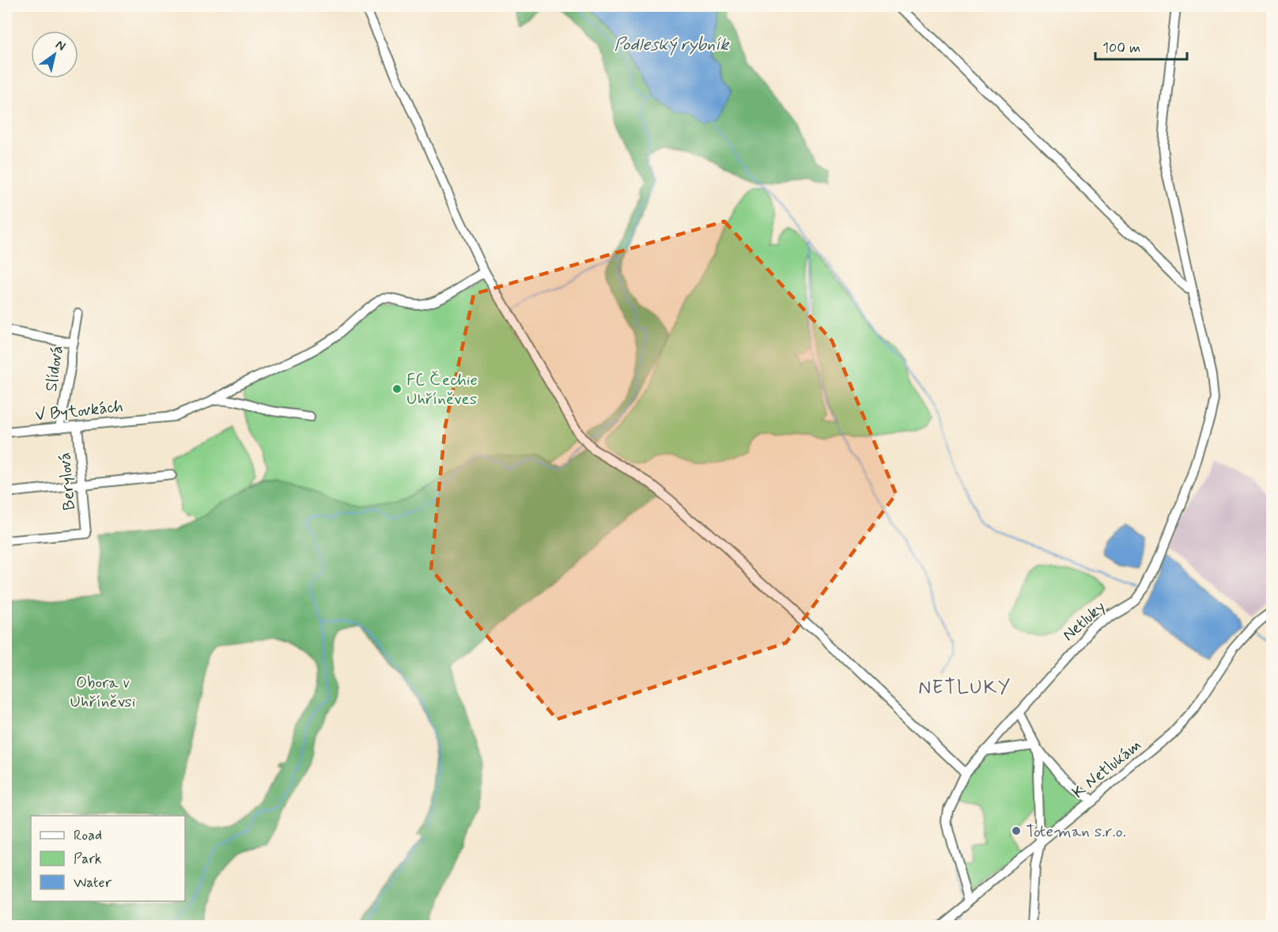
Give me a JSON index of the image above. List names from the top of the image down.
{
  "streets": {
    "street": [
      "Slídová",
      "V Bytovkách",
      "Berylová",
      "Netluky",
      "K Netlukám"
    ]
  },
  "crossings": [
    ["Slídová", "V Bytovkách"],
    ["V Bytovkách", "Berylová"],
    ["Netluky", "K Netlukám"]
  ],
  "districts": ["NETLUKY"],
  "water": ["Podleský rybník"],
  "parks": ["Obora v Uhříněvsi"],
  "places": ["FC Čechie Uhříněves", "Toteman s.r.o."],
  "legend": ["Road", "Park", "Water"],
  "scale_bar": "100 m",
  "north": "top right"
}
